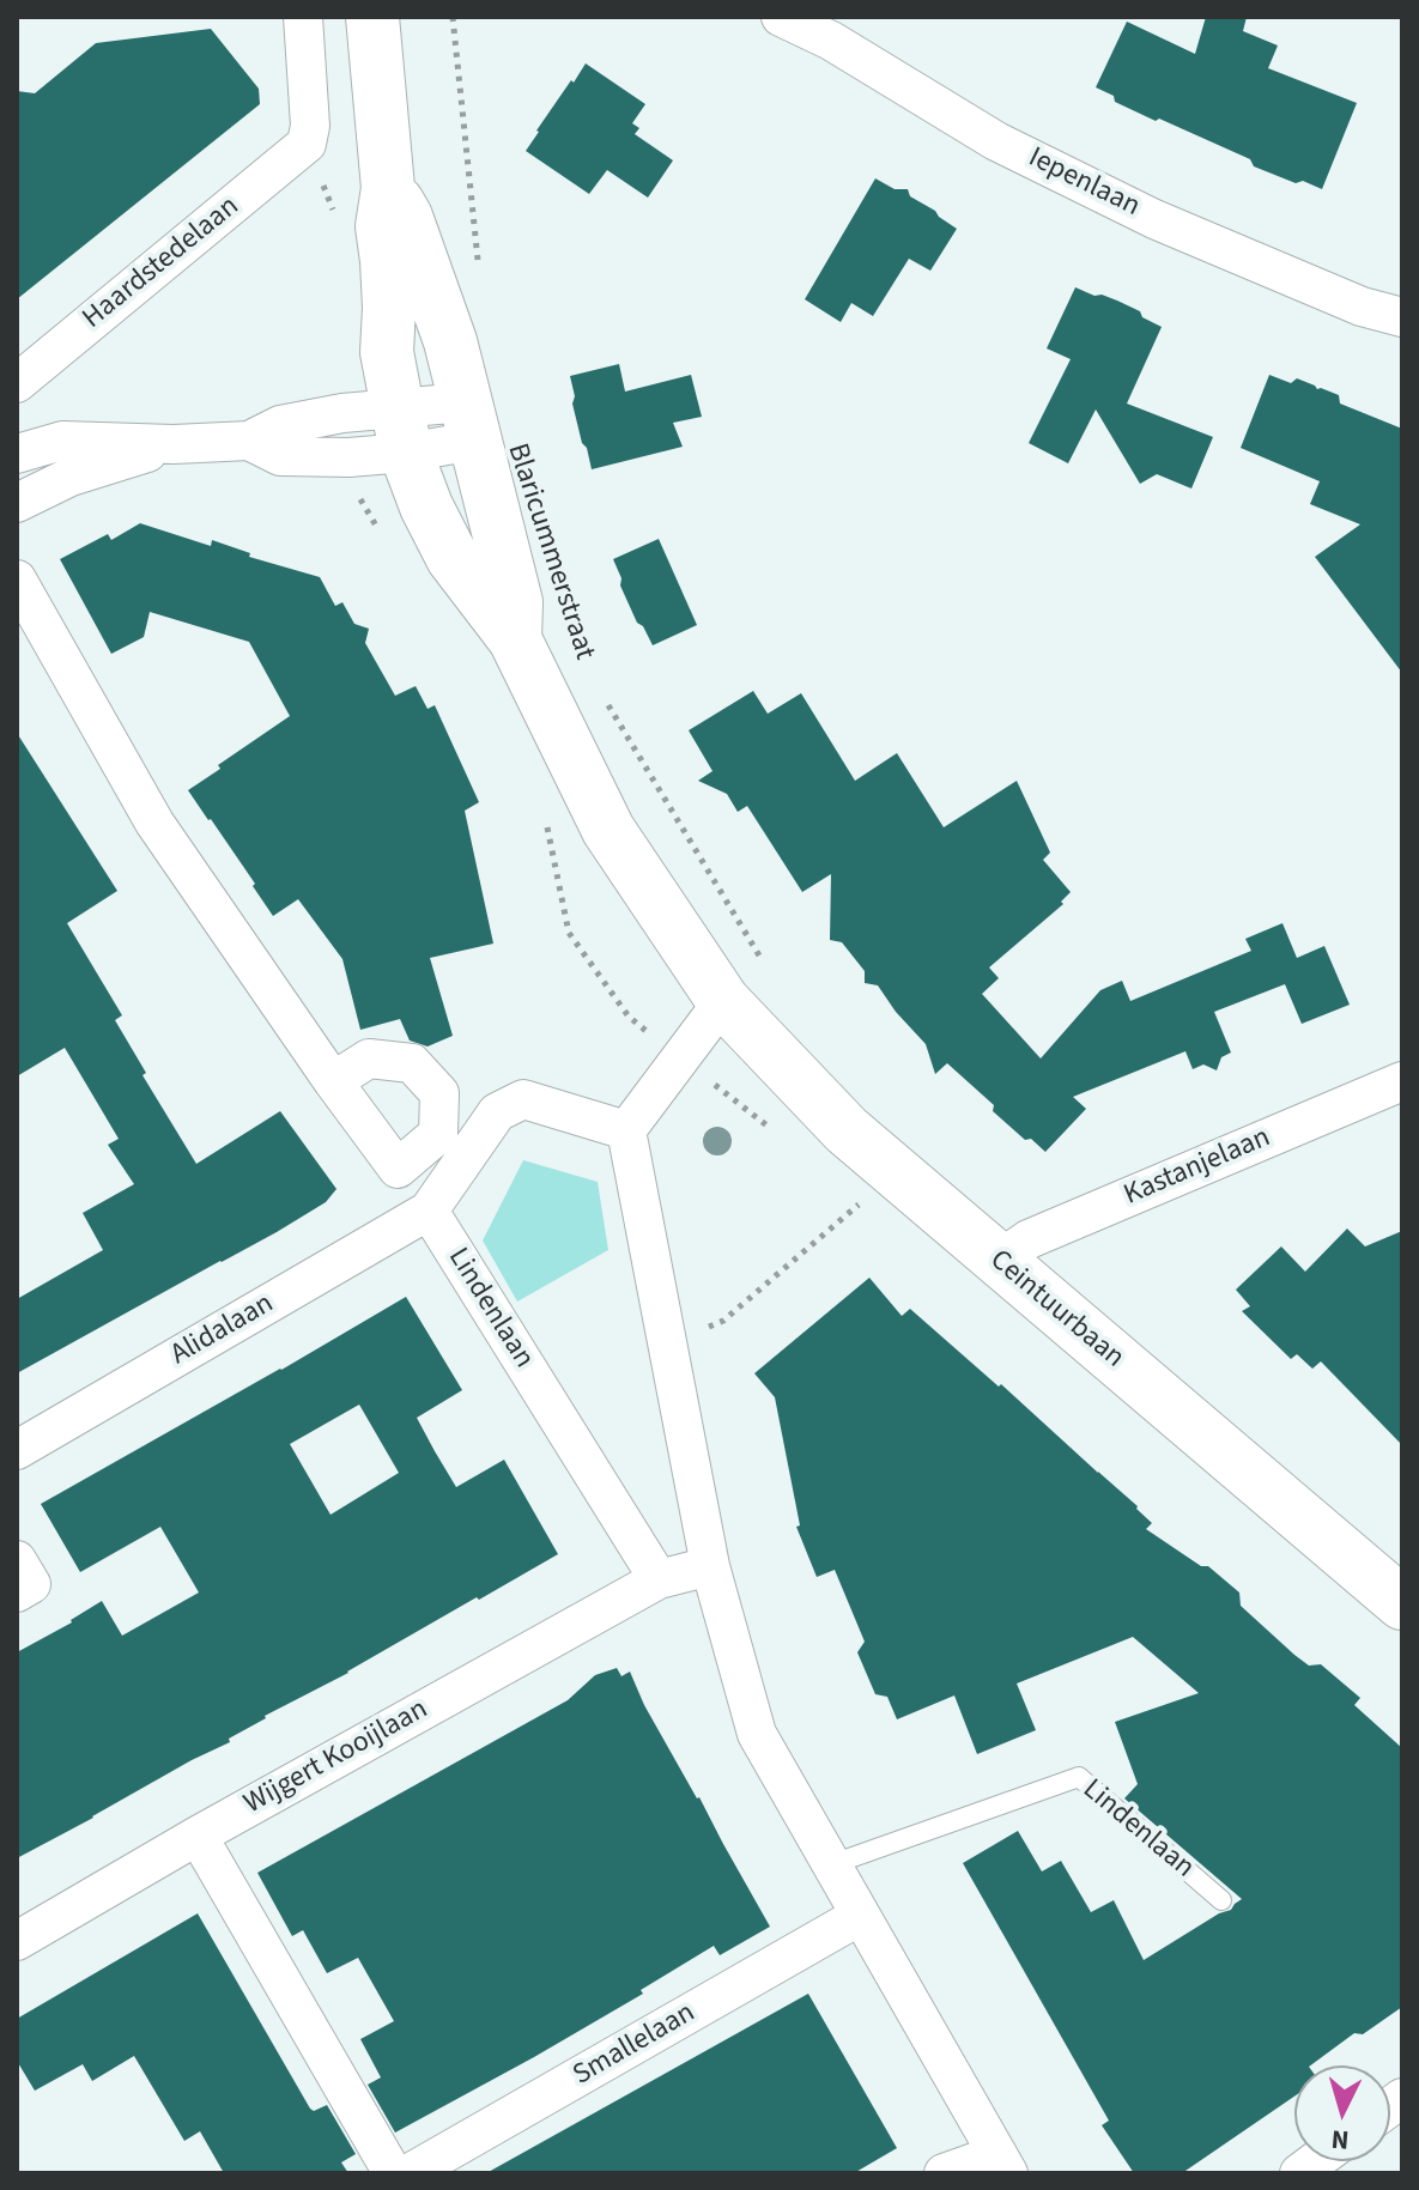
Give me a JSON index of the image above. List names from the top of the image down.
{
  "streets": {
    "main road": ["Blaricummerstraat", "Ceintuurbaan"],
    "street": [
      "Iepenlaan",
      "Haardstedelaan",
      "Kastanjelaan",
      "Lindenlaan",
      "Alidalaan",
      "Wijgert Kooijlaan",
      "Smallelaan"
    ]
  },
  "crossings": [
    ["Blaricummerstraat", "Ceintuurbaan"],
    ["Kastanjelaan", "Ceintuurbaan"],
    ["Lindenlaan", "Alidalaan"],
    ["Lindenlaan", "Wijgert Kooijlaan"]
  ],
  "north": "bottom"
}
